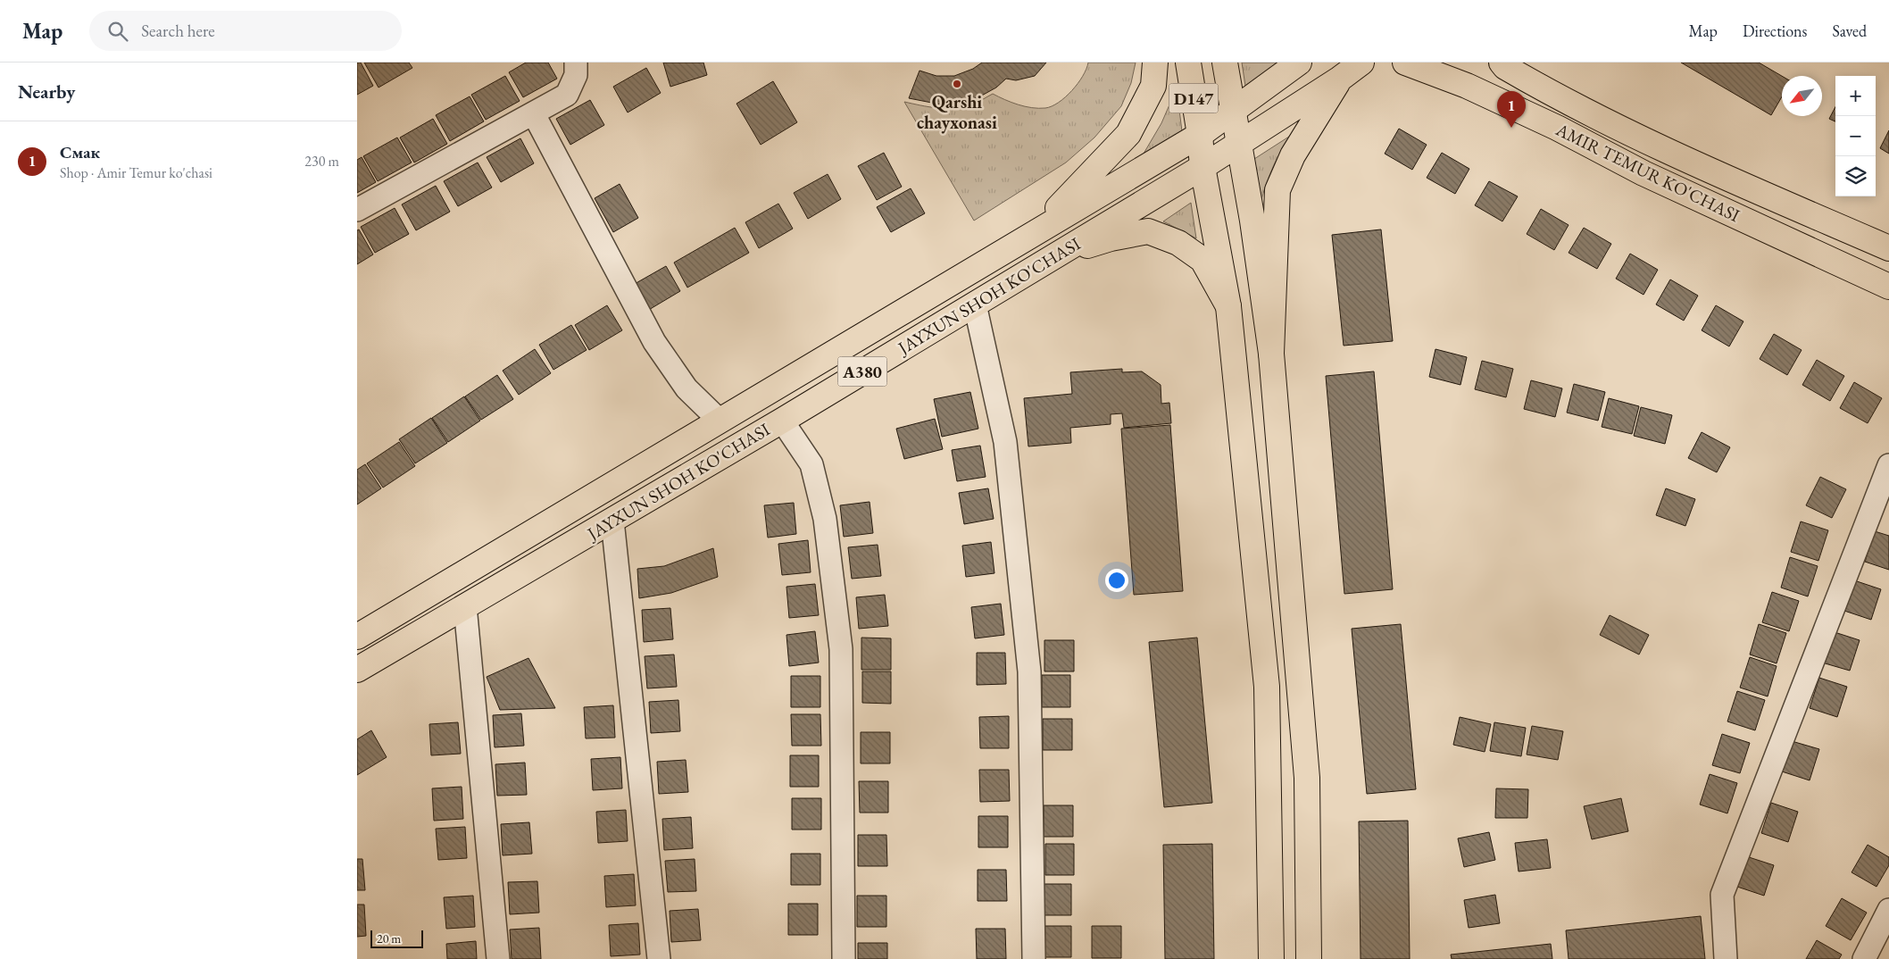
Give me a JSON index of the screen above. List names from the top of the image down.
{
  "streets": {
    "main road": [
      "D147",
      "AMIR TEMUR KO'CHASI",
      "JAYXUN SHOH KO'CHASI",
      "A380"
    ]
  },
  "crossings": [
    ["D147", "JAYXUN SHOH KO'CHASI"]
  ],
  "places": ["Qarshi chayxonasi"],
  "scale_bar": "20 m",
  "north": "bottom left",
  "page": {
    "header": "Map",
    "search": "Search here",
    "nav": ["Map", "Directions", "Saved"],
    "heading": "Nearby",
    "map_buttons": ["+", "−"],
    "pins": "1",
    "list": [
      {
        "mark": "1",
        "name": "Смак",
        "note": "Shop · Amir Temur ko'chasi",
        "value": "230 m"
      }
    ],
    "scale": "20 m"
  }
}
